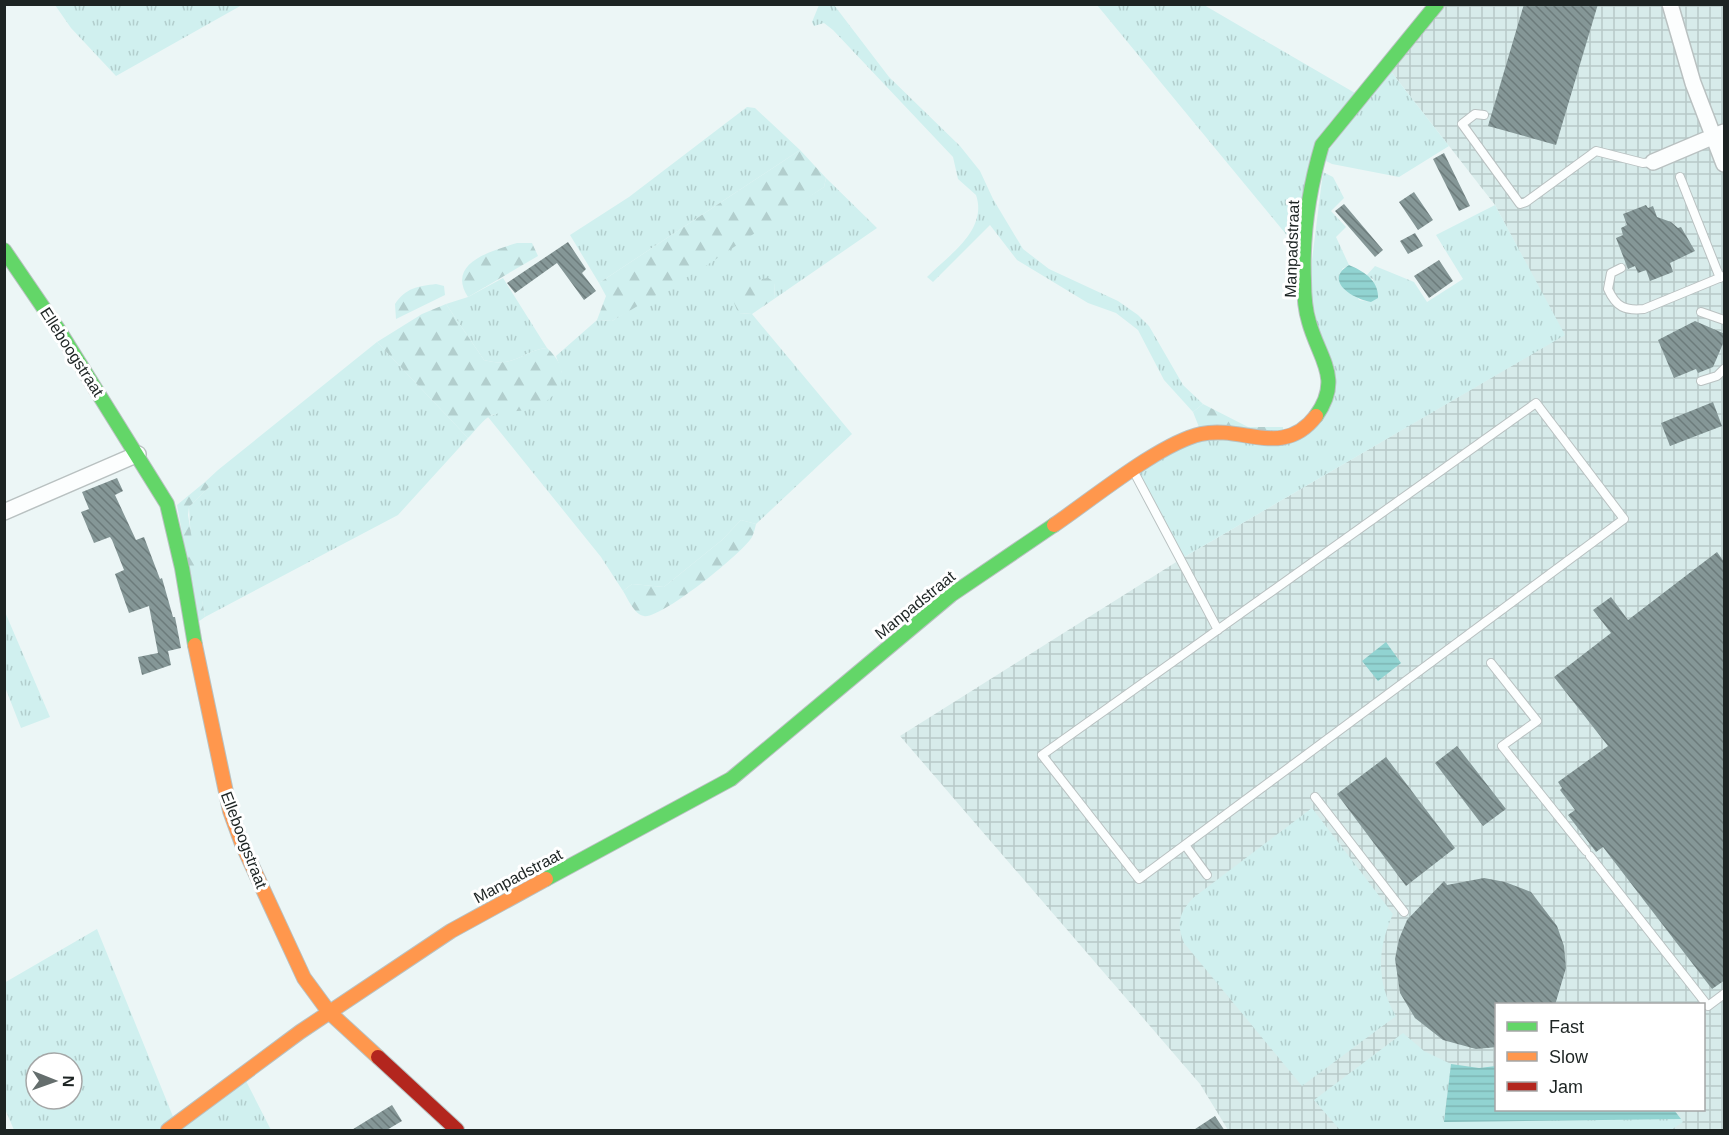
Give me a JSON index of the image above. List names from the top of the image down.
{
  "streets": {
    "street": ["Manpadstraat", "Elleboogstraat"]
  },
  "crossings": [
    ["Manpadstraat", "Elleboogstraat"]
  ],
  "legend": ["Fast", "Slow", "Jam"],
  "north": "right"
}
